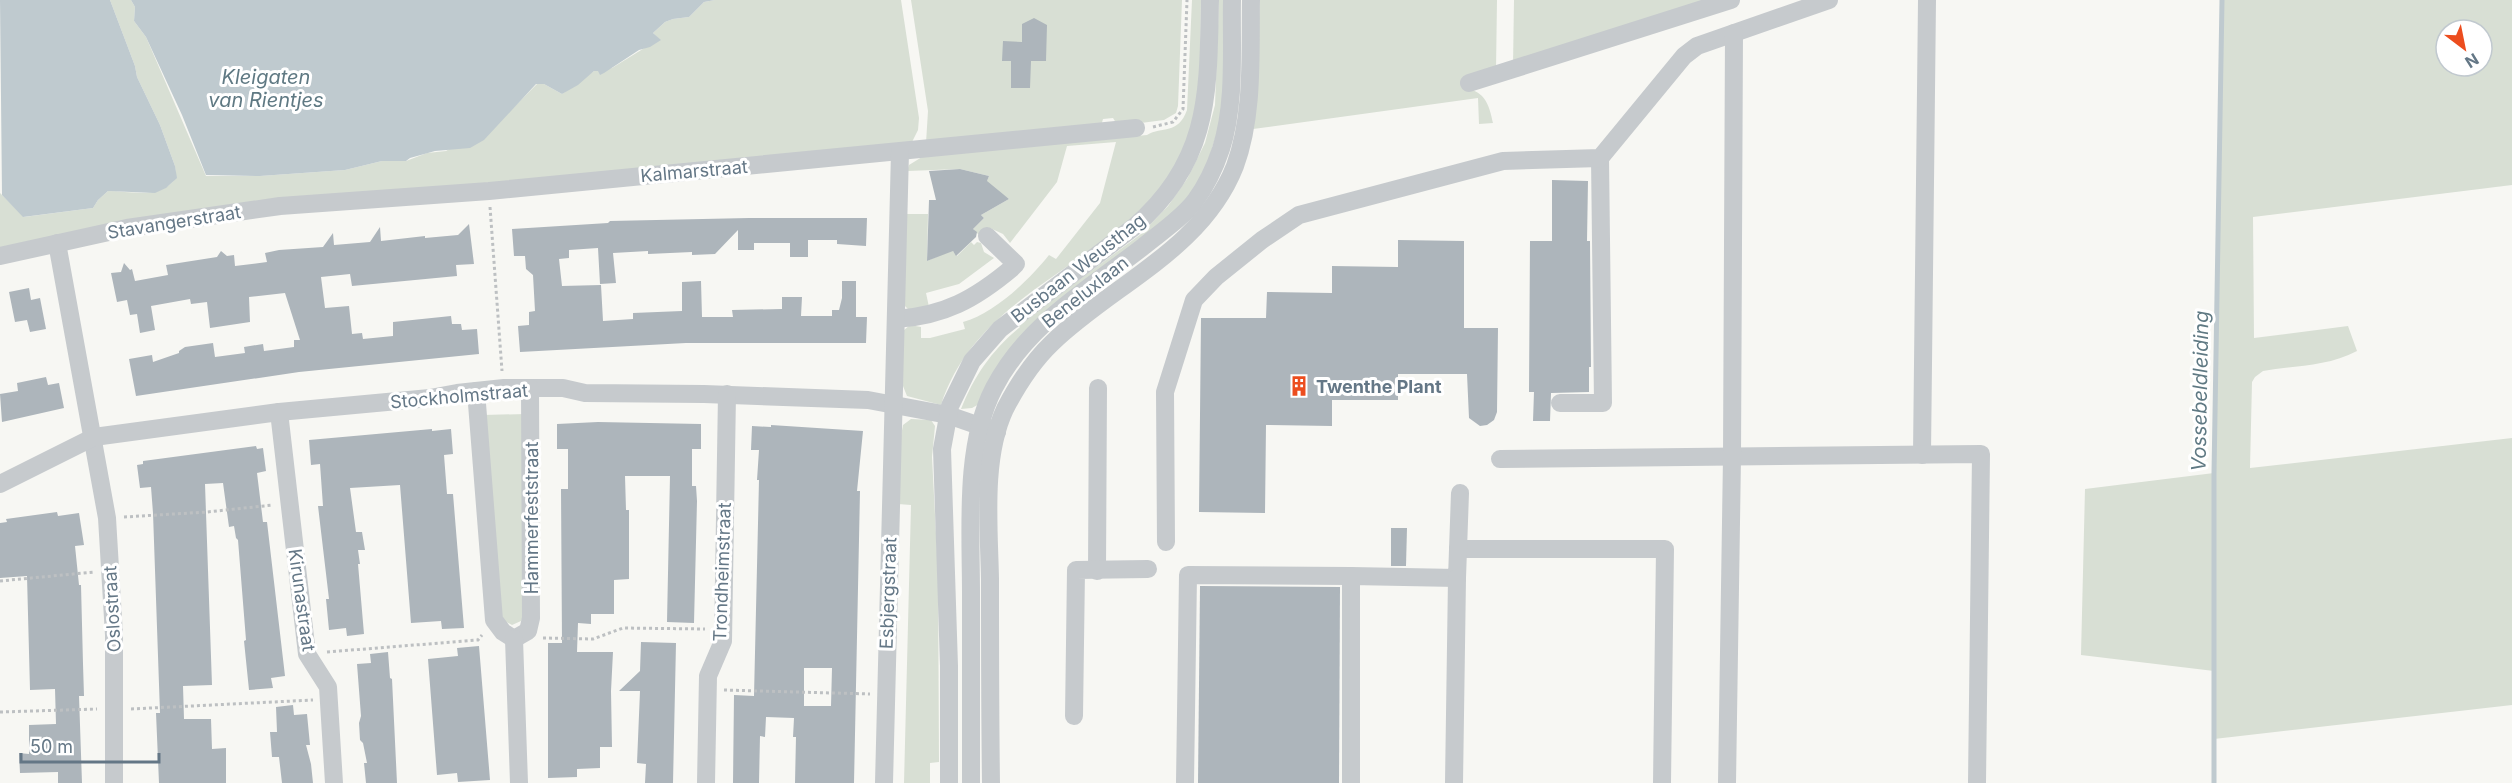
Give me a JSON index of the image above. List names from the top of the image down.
{
  "streets": {
    "street": [
      "Kalmarstraat",
      "Stavangerstraat",
      "Busbaan Weusthag",
      "Beneluxlaan",
      "Stockholmstraat",
      "Hammerfeststraat",
      "Trondheimstraat",
      "Esbjergstraat",
      "Kirunastraat",
      "Oslostraat"
    ]
  },
  "crossings": [
    ["Kalmarstraat", "Stavangerstraat"],
    ["Busbaan Weusthag", "Stockholmstraat"],
    ["Beneluxlaan", "Stockholmstraat"],
    ["Stockholmstraat", "Hammerfeststraat"],
    ["Stockholmstraat", "Trondheimstraat"],
    ["Stockholmstraat", "Esbjergstraat"],
    ["Stockholmstraat", "Kirunastraat"],
    ["Stockholmstraat", "Oslostraat"]
  ],
  "water": ["Kleigaten van Rientjes", "Vossebeldleiding"],
  "places": {
    "building": ["Twenthe Plant"]
  },
  "scale_bar": "50 m",
  "north": "bottom right"
}
